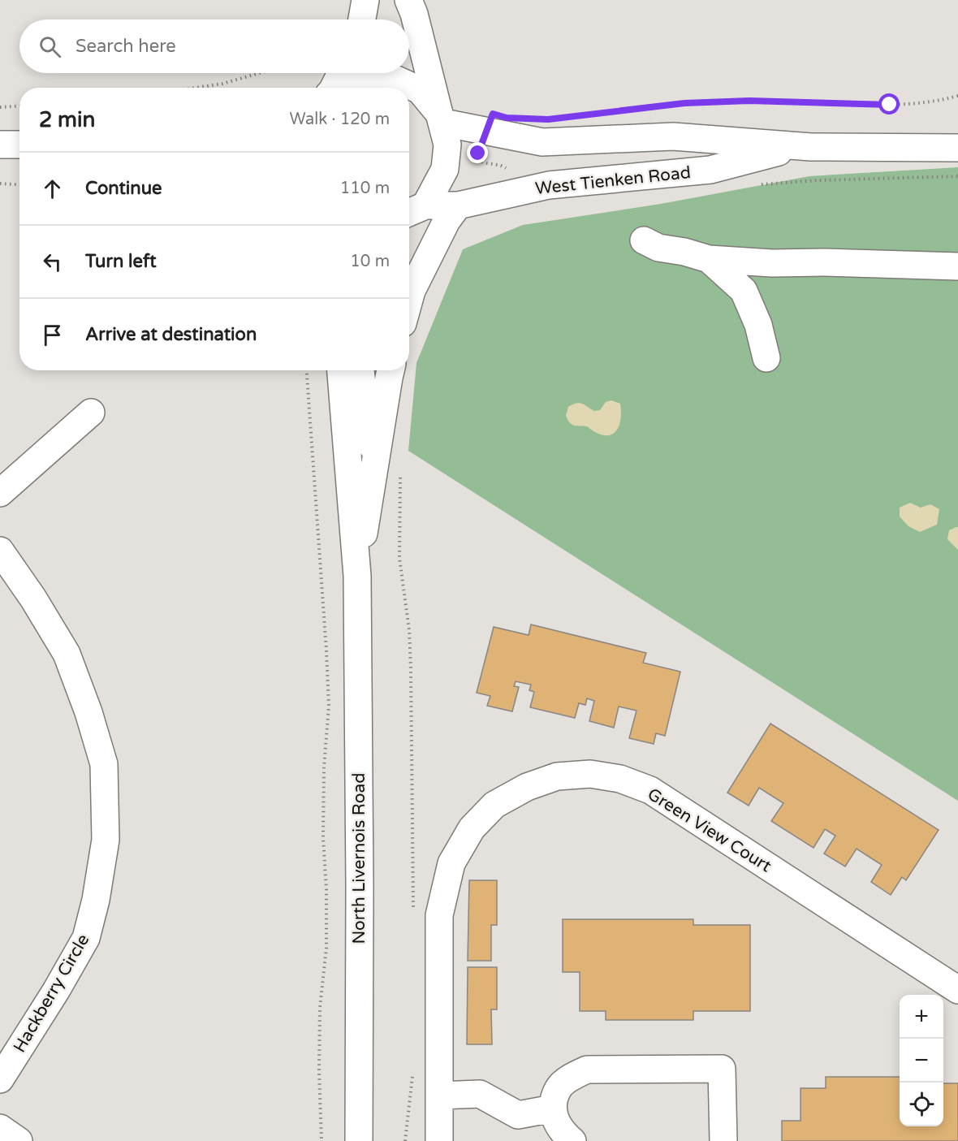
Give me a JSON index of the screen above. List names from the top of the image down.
{
  "streets": {
    "main road": [
      "West Tienken Road",
      "Green View Court",
      "North Livernois Road",
      "Hackberry Circle"
    ]
  },
  "page": {
    "search": "Search here",
    "heading": ["2 min", "Walk · 120 m"],
    "list": [
      ["Continue", "110 m"],
      ["Turn left", "10 m"],
      "Arrive at destination"
    ],
    "map_buttons": ["+", "−"]
  }
}
